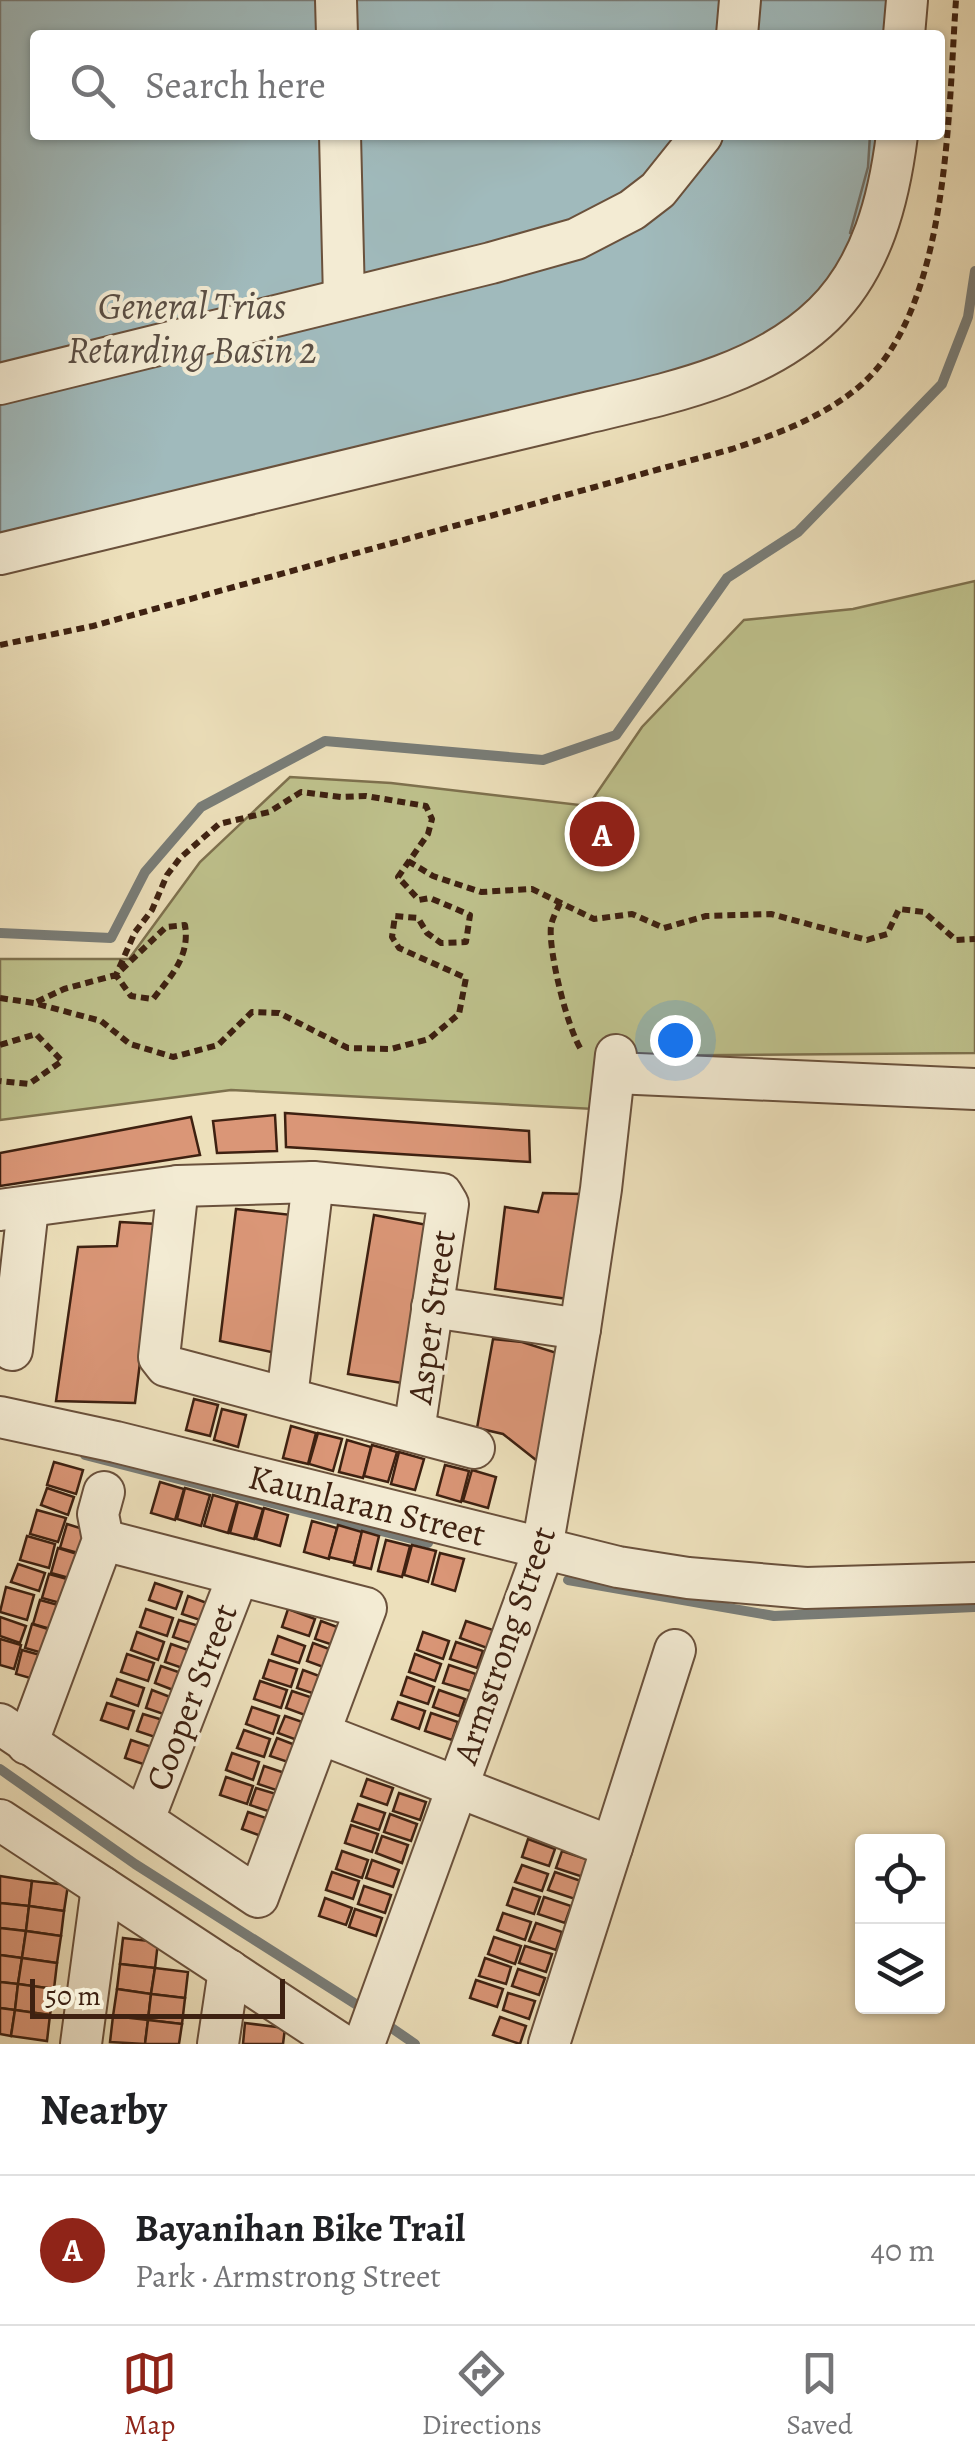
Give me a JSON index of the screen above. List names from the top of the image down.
{
  "streets": {
    "street": [
      "Asper Street",
      "Kaunlaran Street",
      "Armstrong Street",
      "Cooper Street"
    ]
  },
  "crossings": [
    ["Kaunlaran Street", "Armstrong Street"]
  ],
  "water": ["General Trias Retarding Basin 2"],
  "scale_bar": "50 m",
  "page": {
    "search": "Search here",
    "pins": "A",
    "scale": "50 m",
    "heading": "Nearby",
    "list": [
      {
        "mark": "A",
        "name": "Bayanihan Bike Trail",
        "note": "Park · Armstrong Street",
        "value": "40 m"
      }
    ],
    "nav": ["Map", "Directions", "Saved"]
  }
}
